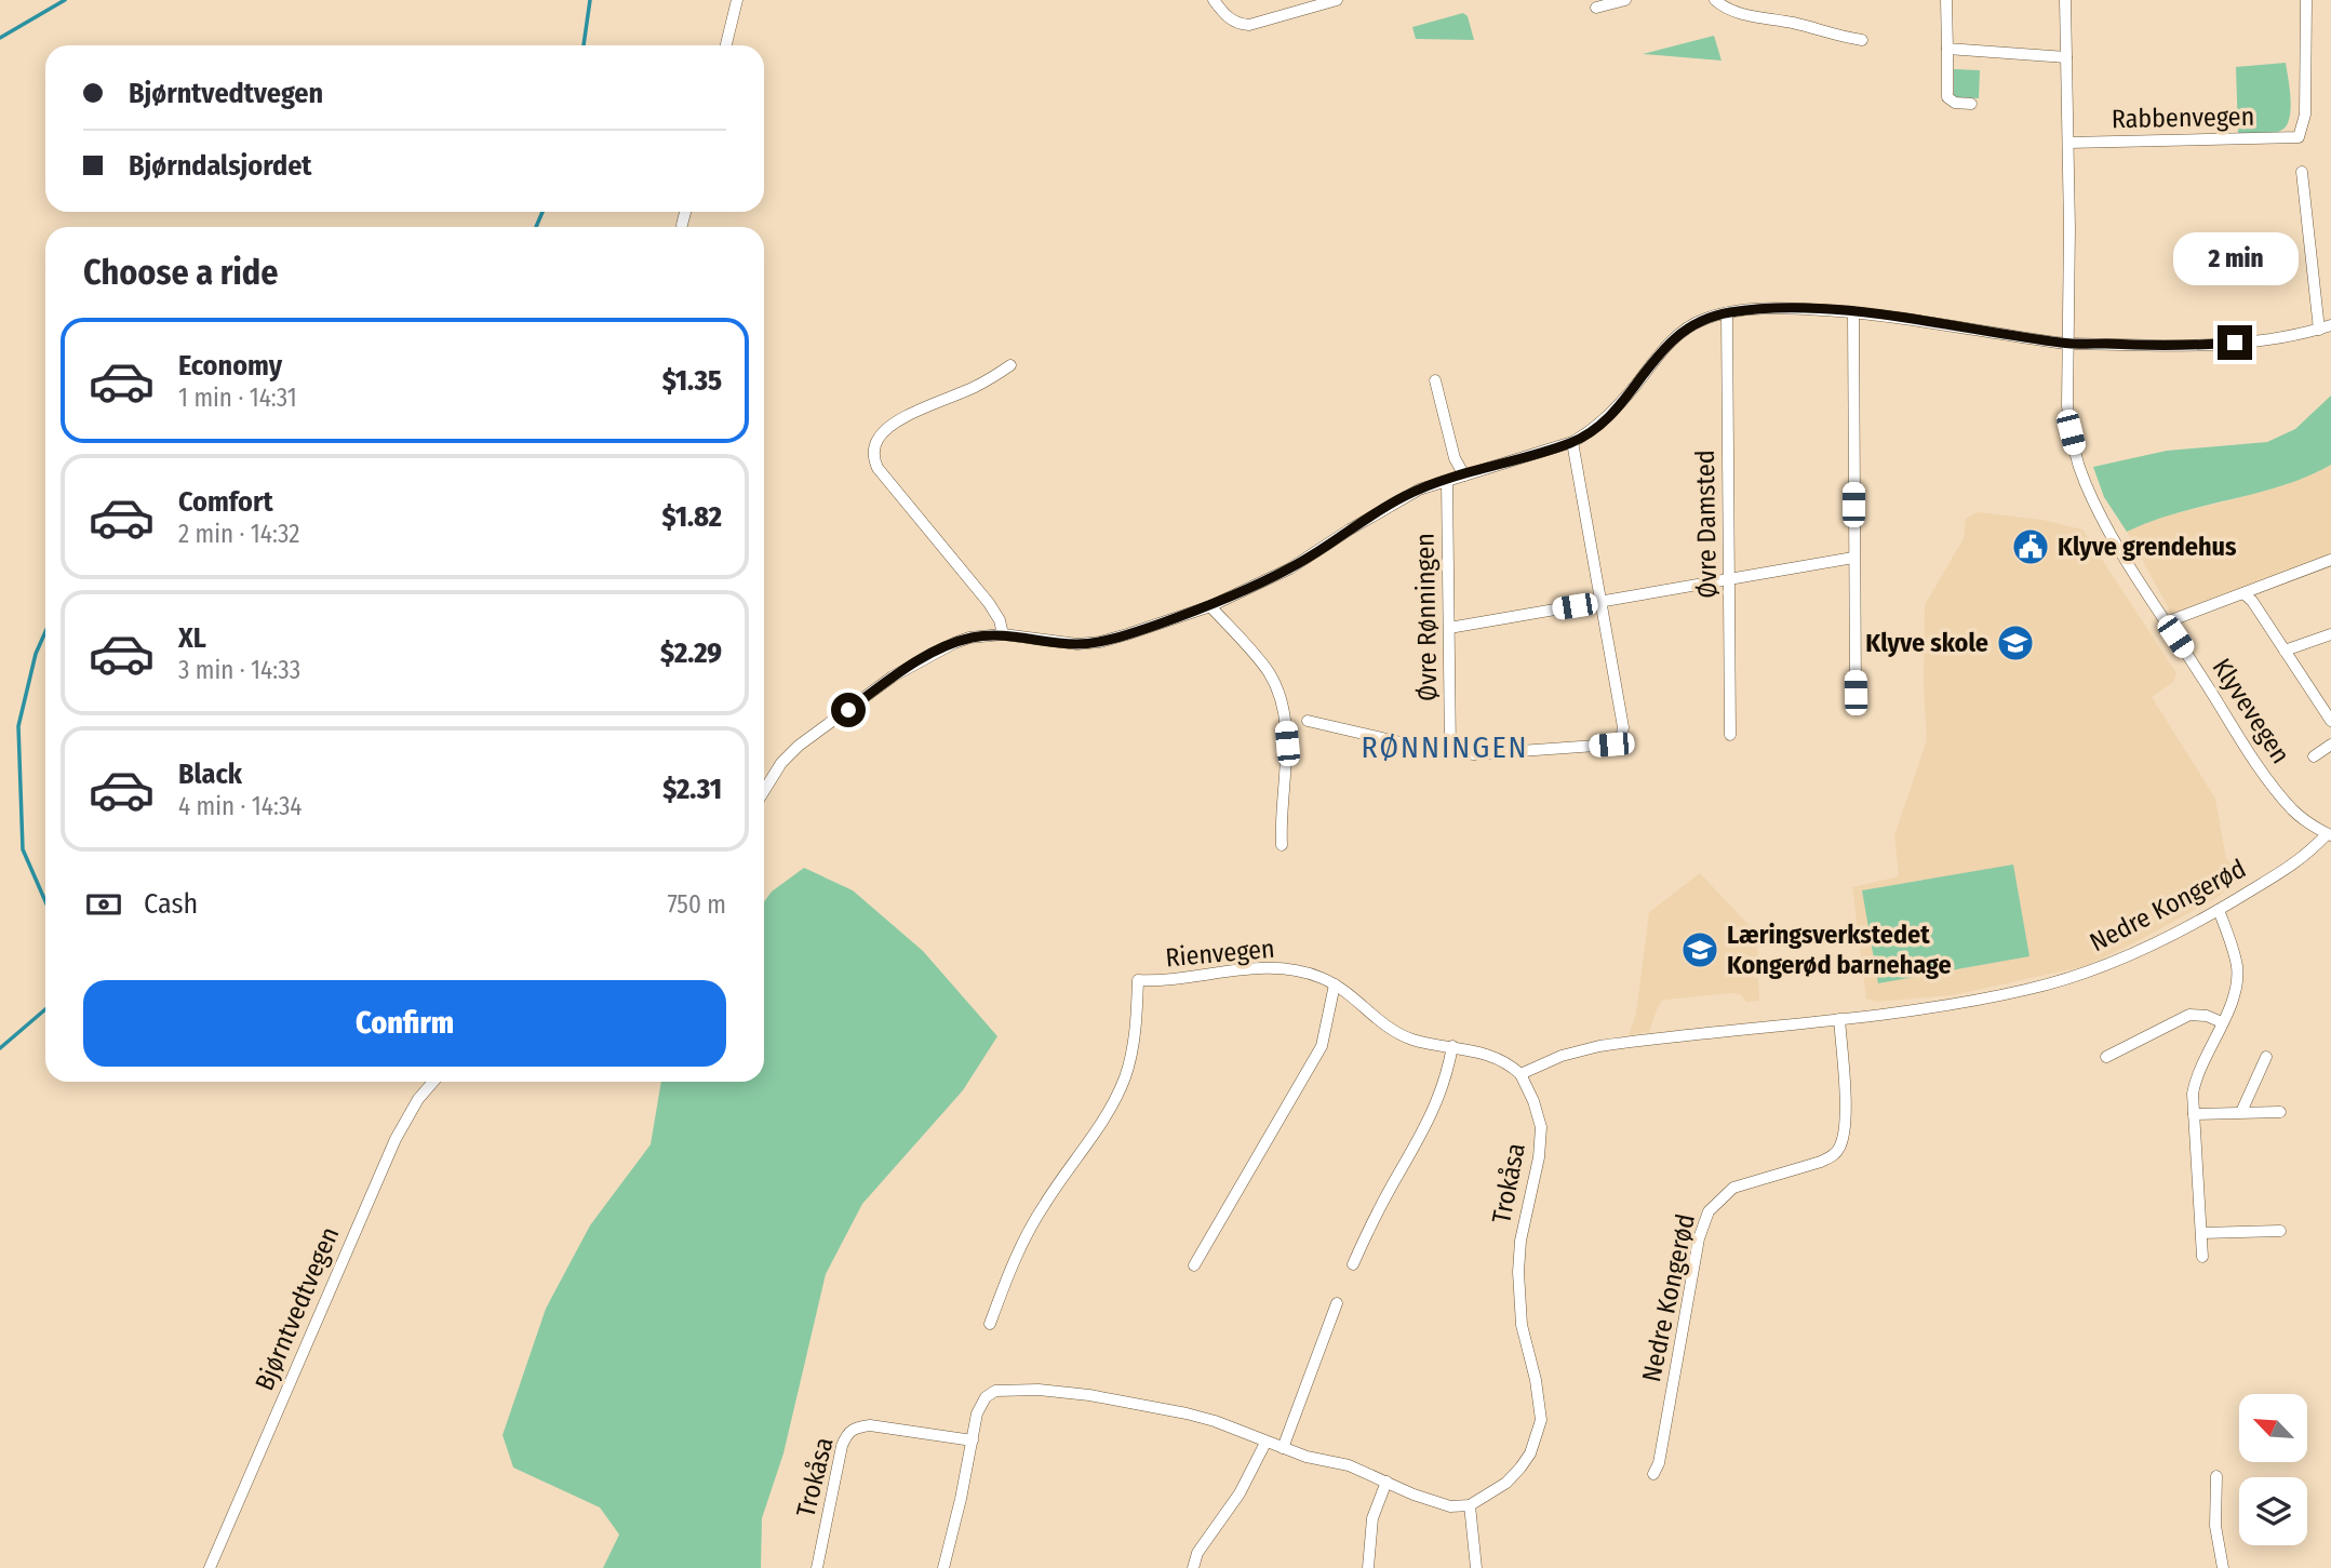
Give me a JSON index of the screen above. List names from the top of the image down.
{
  "streets": {
    "street": [
      "Rabbenvegen",
      "Øvre Damsted",
      "Øvre Rønningen",
      "Klyvevegen",
      "Nedre Kongerød",
      "Rienvegen",
      "Trokåsa",
      "Bjørntvedtvegen"
    ]
  },
  "crossings": [
    ["Klyvevegen", "Nedre Kongerød"],
    ["Rienvegen", "Trokåsa"]
  ],
  "districts": ["RØNNINGEN"],
  "places": {
    "public building": ["Klyve grendehus"],
    "school or university": ["Klyve skole", "Læringsverkstedet Kongerød barnehage"]
  },
  "north": "top left",
  "page": {
    "banner": ["Bjørntvedtvegen", "Bjørndalsjordet"],
    "heading": "Choose a ride",
    "bubble": "2 min",
    "list": [
      {
        "name": "Economy",
        "note": "1 min · 14:31",
        "value": "$1.35"
      },
      {
        "name": "Comfort",
        "note": "2 min · 14:32",
        "value": "$1.82"
      },
      {
        "name": "XL",
        "note": "3 min · 14:33",
        "value": "$2.29"
      },
      {
        "name": "Black",
        "note": "4 min · 14:34",
        "value": "$2.31"
      }
    ],
    "pay": ["Cash", "750 m"],
    "buttons": "Confirm"
  }
}
